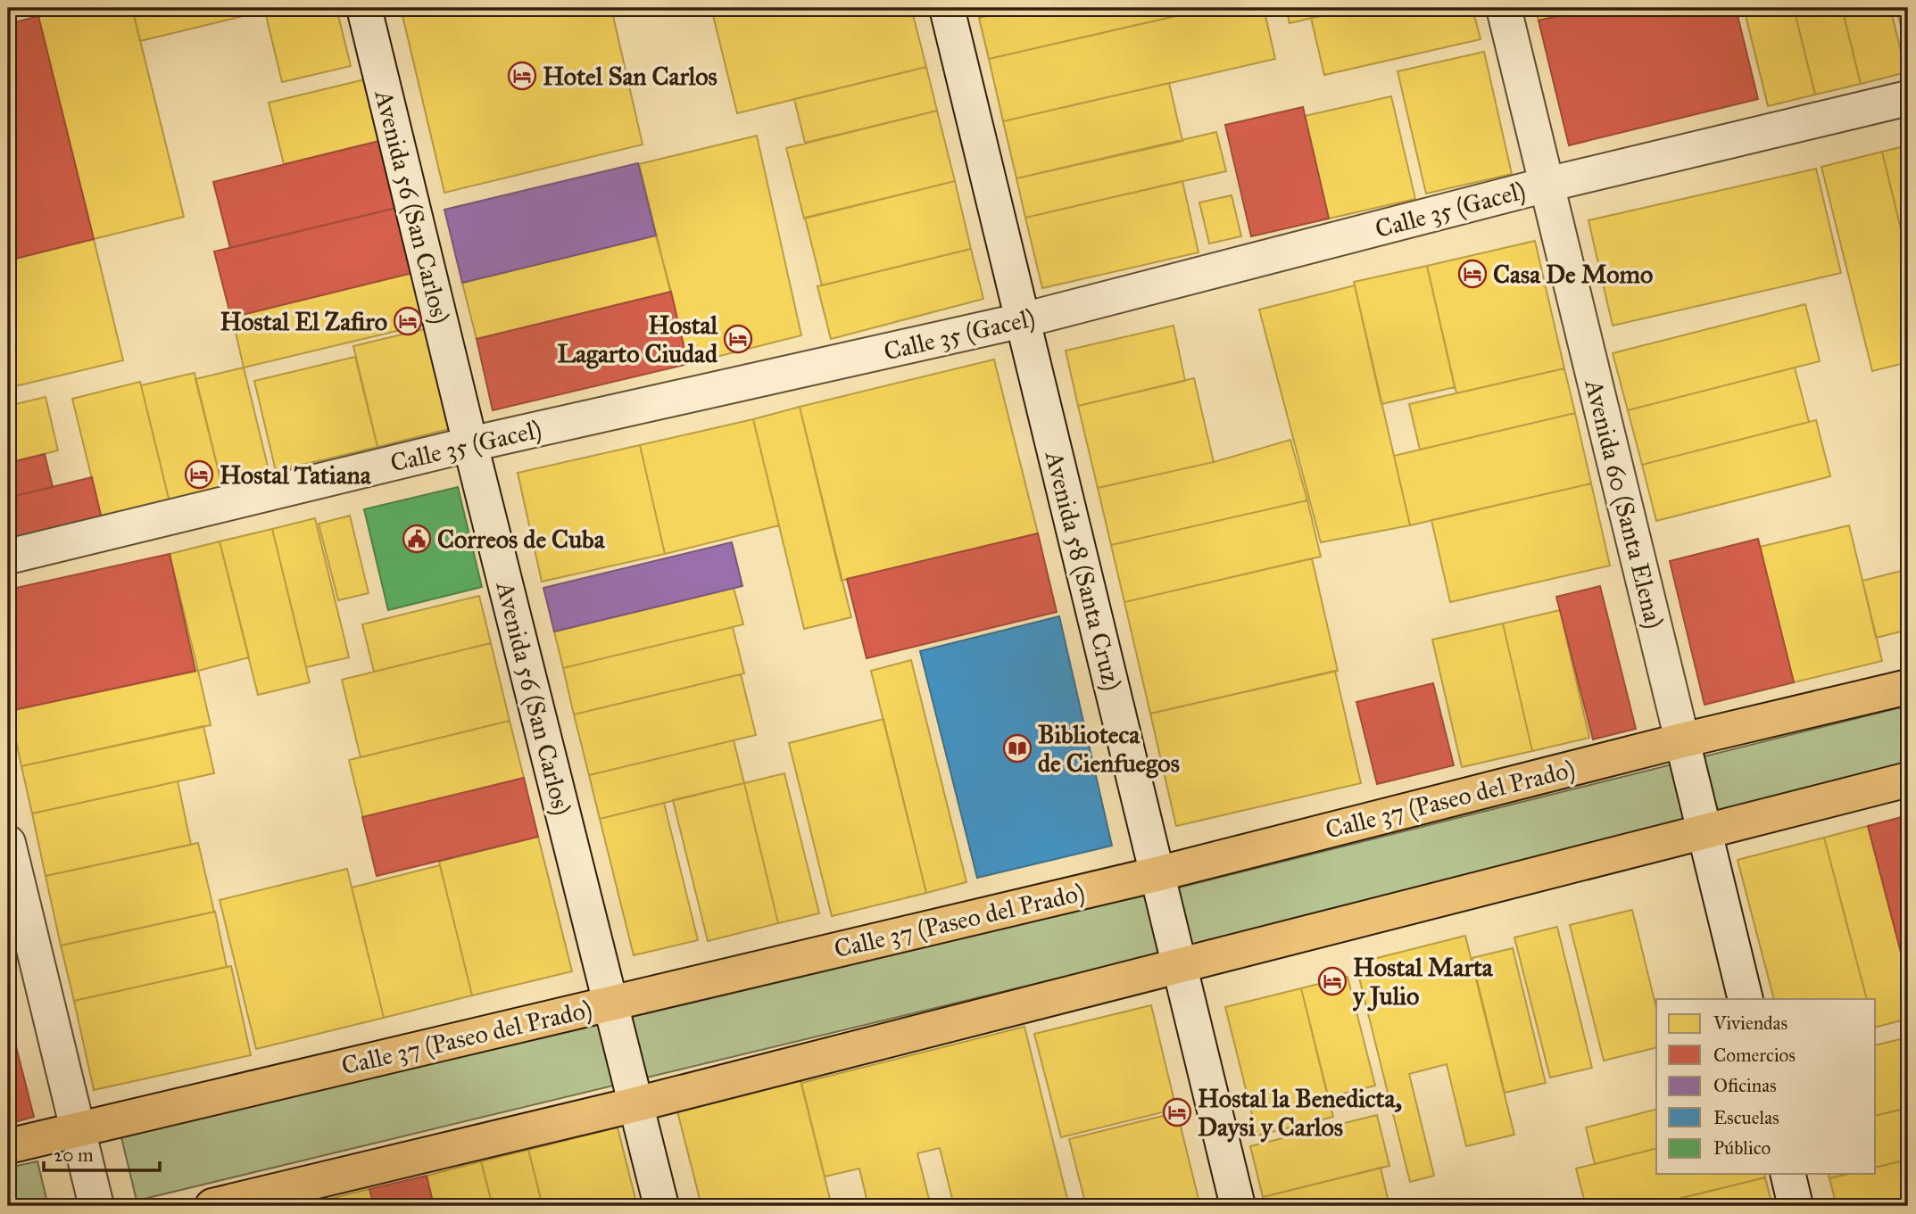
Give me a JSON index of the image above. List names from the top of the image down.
{
  "streets": {
    "main road": ["Calle 37 (Paseo del Prado)"],
    "street": [
      "Avenida 56 (San Carlos)",
      "Calle 35 (Gacel)",
      "Avenida 60 (Santa Elena)",
      "Avenida 58 (Santa Cruz)"
    ]
  },
  "crossings": [
    ["Avenida 56 (San Carlos)", "Calle 35 (Gacel)"],
    ["Avenida 56 (San Carlos)", "Calle 37 (Paseo del Prado)"],
    ["Calle 35 (Gacel)", "Avenida 60 (Santa Elena)"],
    ["Calle 35 (Gacel)", "Avenida 58 (Santa Cruz)"],
    ["Avenida 60 (Santa Elena)", "Calle 37 (Paseo del Prado)"],
    ["Avenida 58 (Santa Cruz)", "Calle 37 (Paseo del Prado)"]
  ],
  "places": {
    "hotel": [
      "Hotel San Carlos",
      "Casa De Momo",
      "Hostal El Zafiro",
      "Hostal Lagarto Ciudad",
      "Hostal Tatiana",
      "Hostal Marta y Julio",
      "Hostal la Benedicta, Daysi y Carlos"
    ],
    "public building": ["Correos de Cuba"],
    "library": ["Biblioteca de Cienfuegos"]
  },
  "legend": [
    "Viviendas",
    "Comercios",
    "Oficinas",
    "Escuelas",
    "Público"
  ],
  "scale_bar": "20 m"
}
